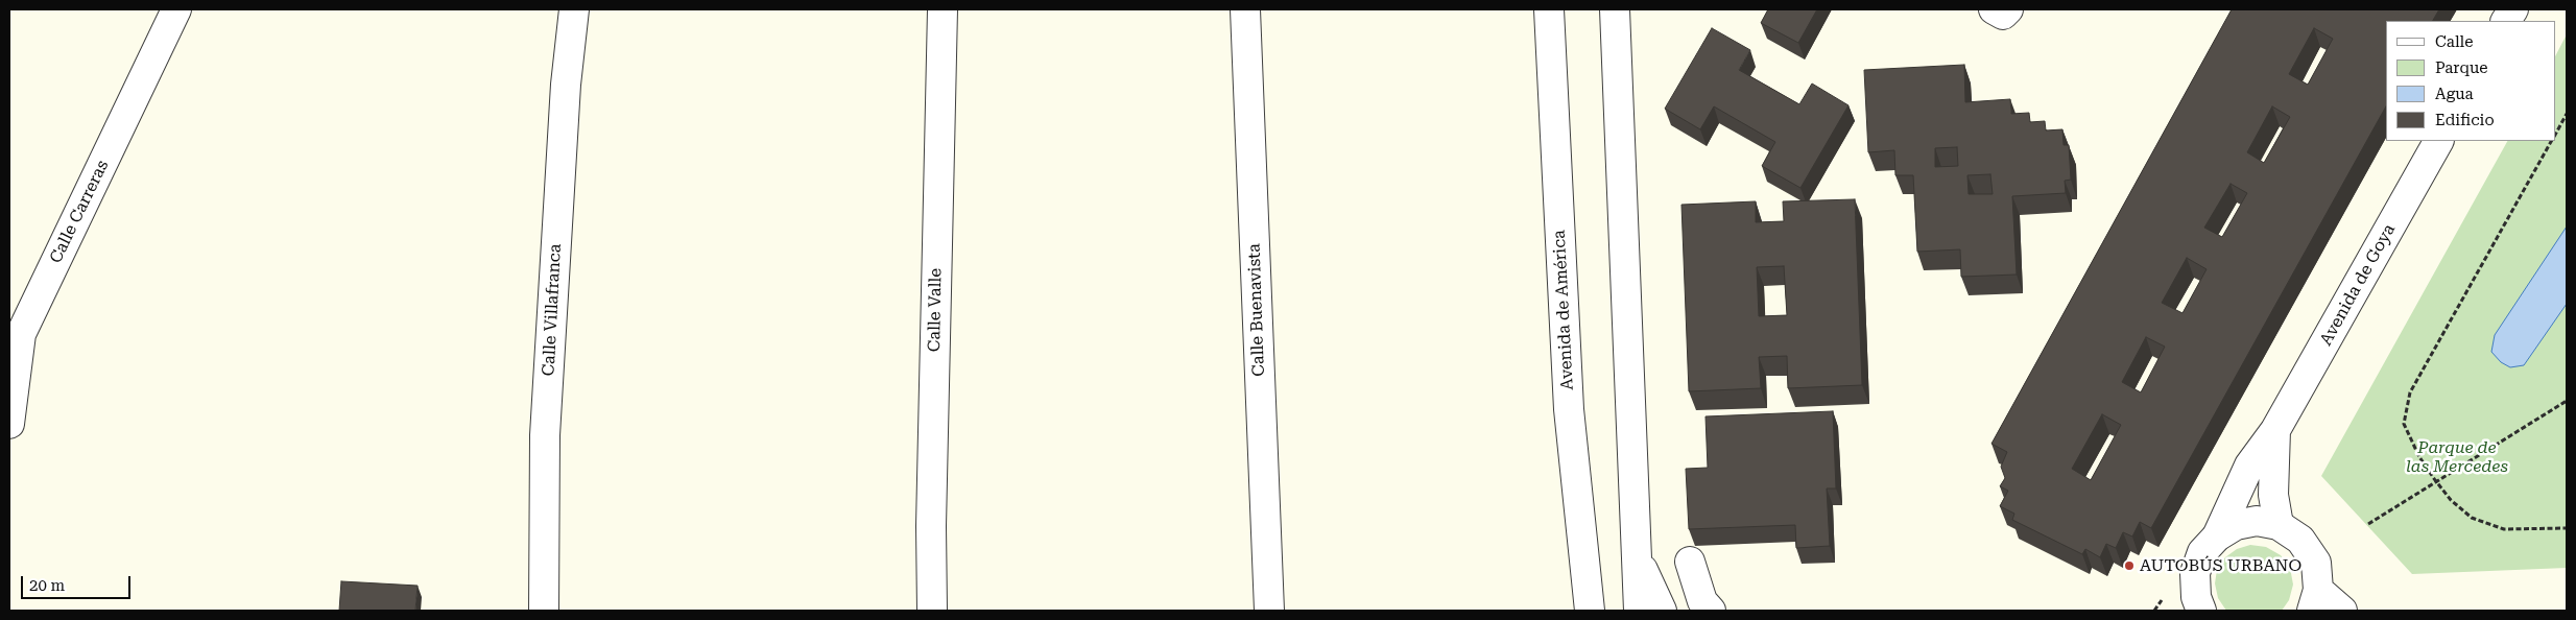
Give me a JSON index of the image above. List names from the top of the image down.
{
  "streets": {
    "street": [
      "Calle Carreras",
      "Avenida de Goya",
      "Calle Villafranca",
      "Calle Valle",
      "Calle Buenavista",
      "Avenida de América"
    ]
  },
  "parks": ["Parque de las Mercedes"],
  "places": ["AUTOBÚS URBANO"],
  "legend": [
    "Calle",
    "Parque",
    "Agua",
    "Edificio"
  ],
  "scale_bar": "20 m"
}
